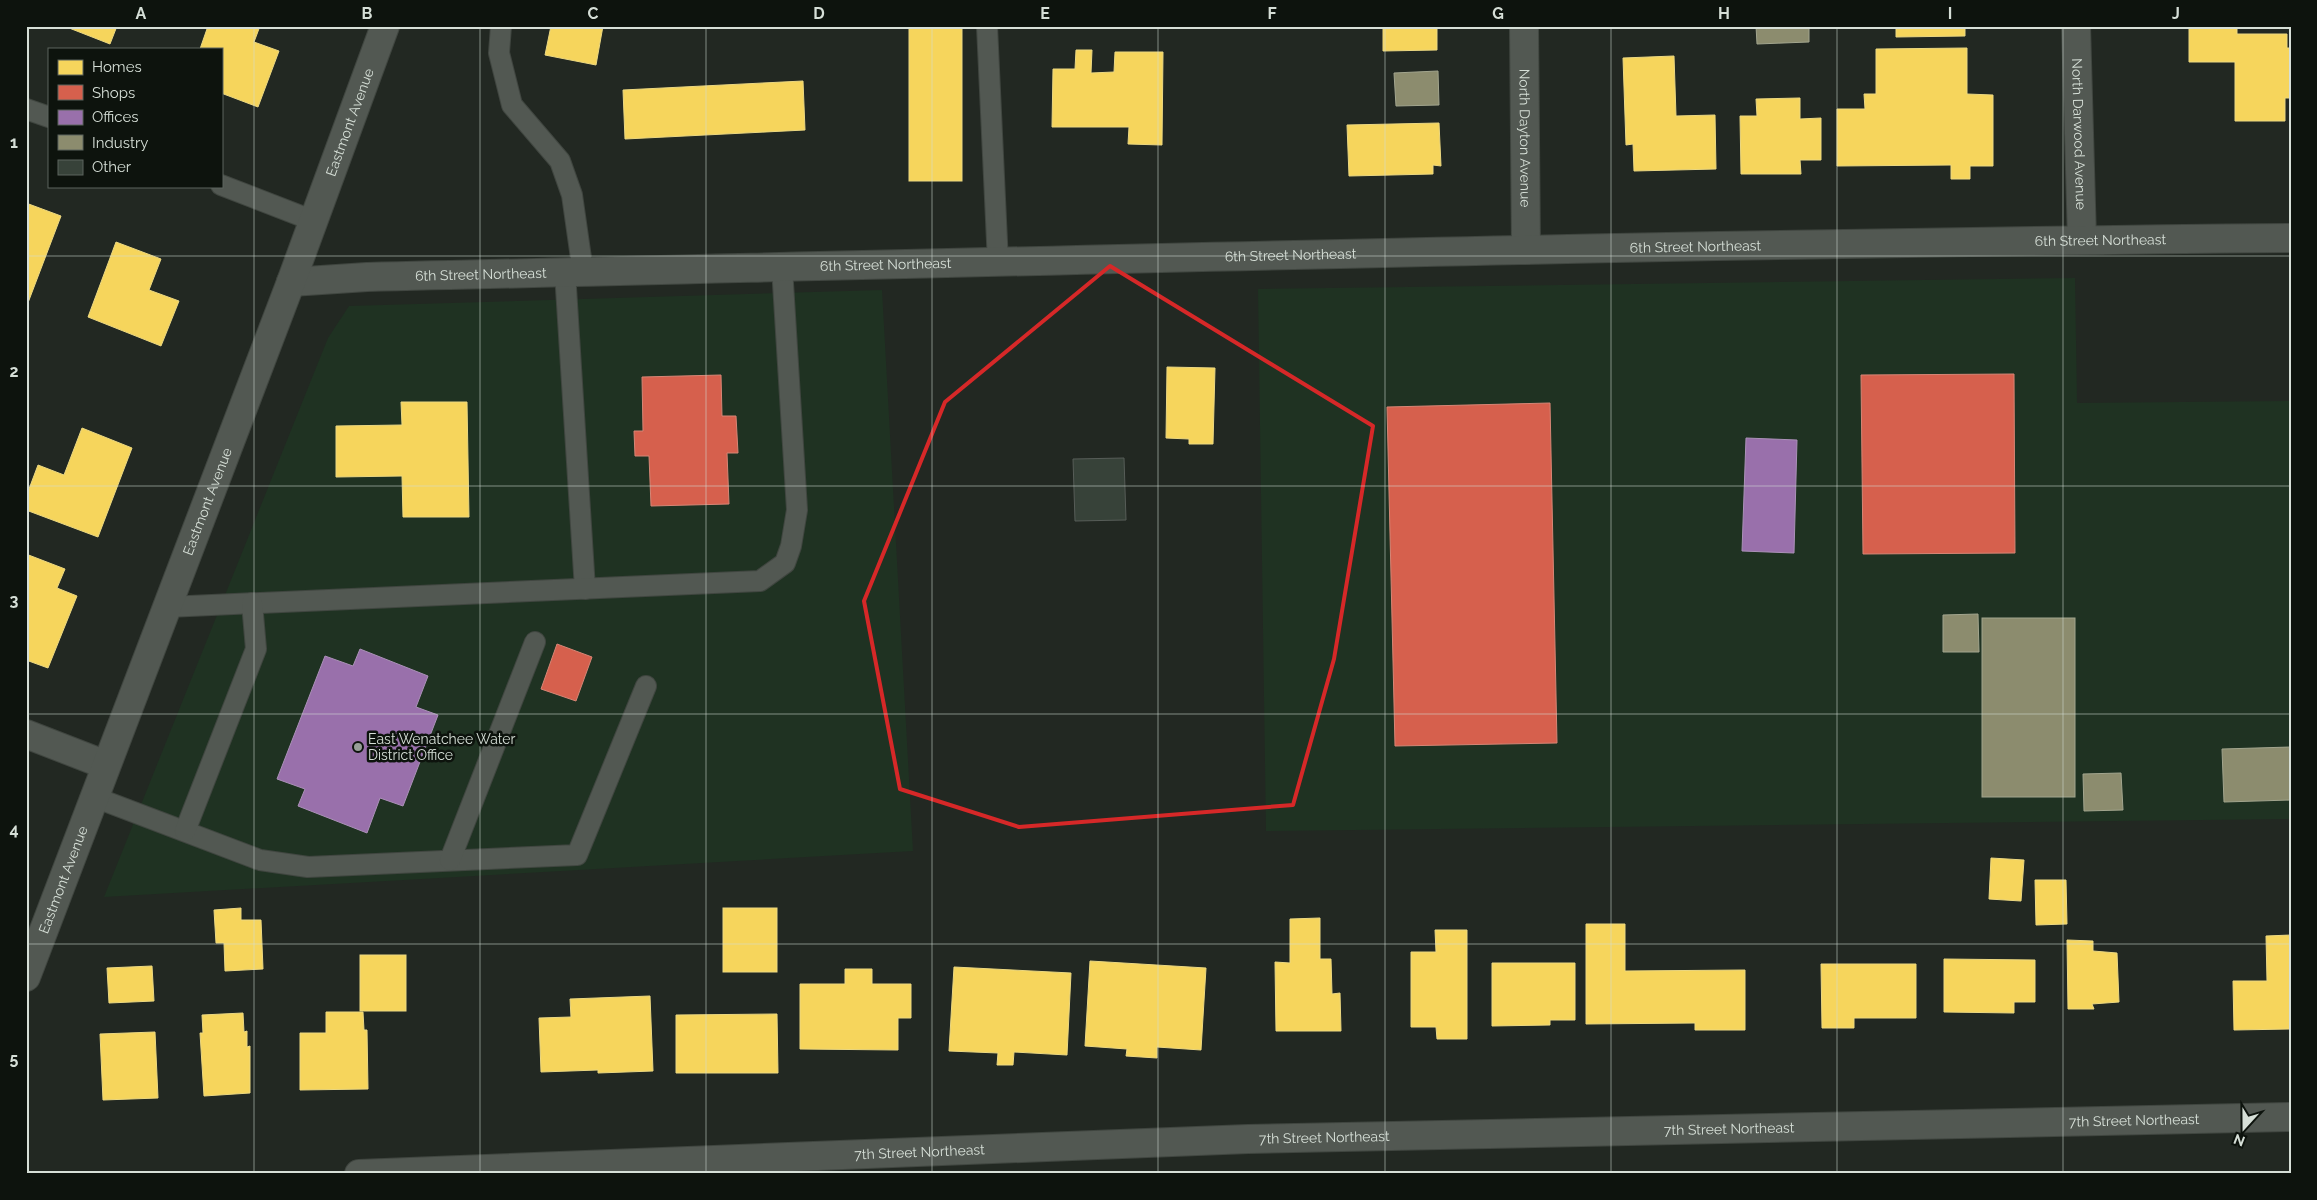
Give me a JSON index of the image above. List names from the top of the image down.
{
  "streets": {
    "street": [
      "Eastmont Avenue",
      "North Darwood Avenue",
      "North Dayton Avenue",
      "6th Street Northeast",
      "7th Street Northeast"
    ]
  },
  "crossings": [
    ["Eastmont Avenue", "6th Street Northeast"],
    ["North Darwood Avenue", "6th Street Northeast"],
    ["North Dayton Avenue", "6th Street Northeast"]
  ],
  "places": ["East Wenatchee Water District Office"],
  "legend": [
    "Homes",
    "Shops",
    "Offices",
    "Industry",
    "Other"
  ],
  "north": "bottom",
  "grid": {
    "columns": [
      "A",
      "B",
      "C",
      "D",
      "E",
      "F",
      "G",
      "H",
      "I",
      "J"
    ],
    "rows": [
      "1",
      "2",
      "3",
      "4",
      "5"
    ]
  }
}
